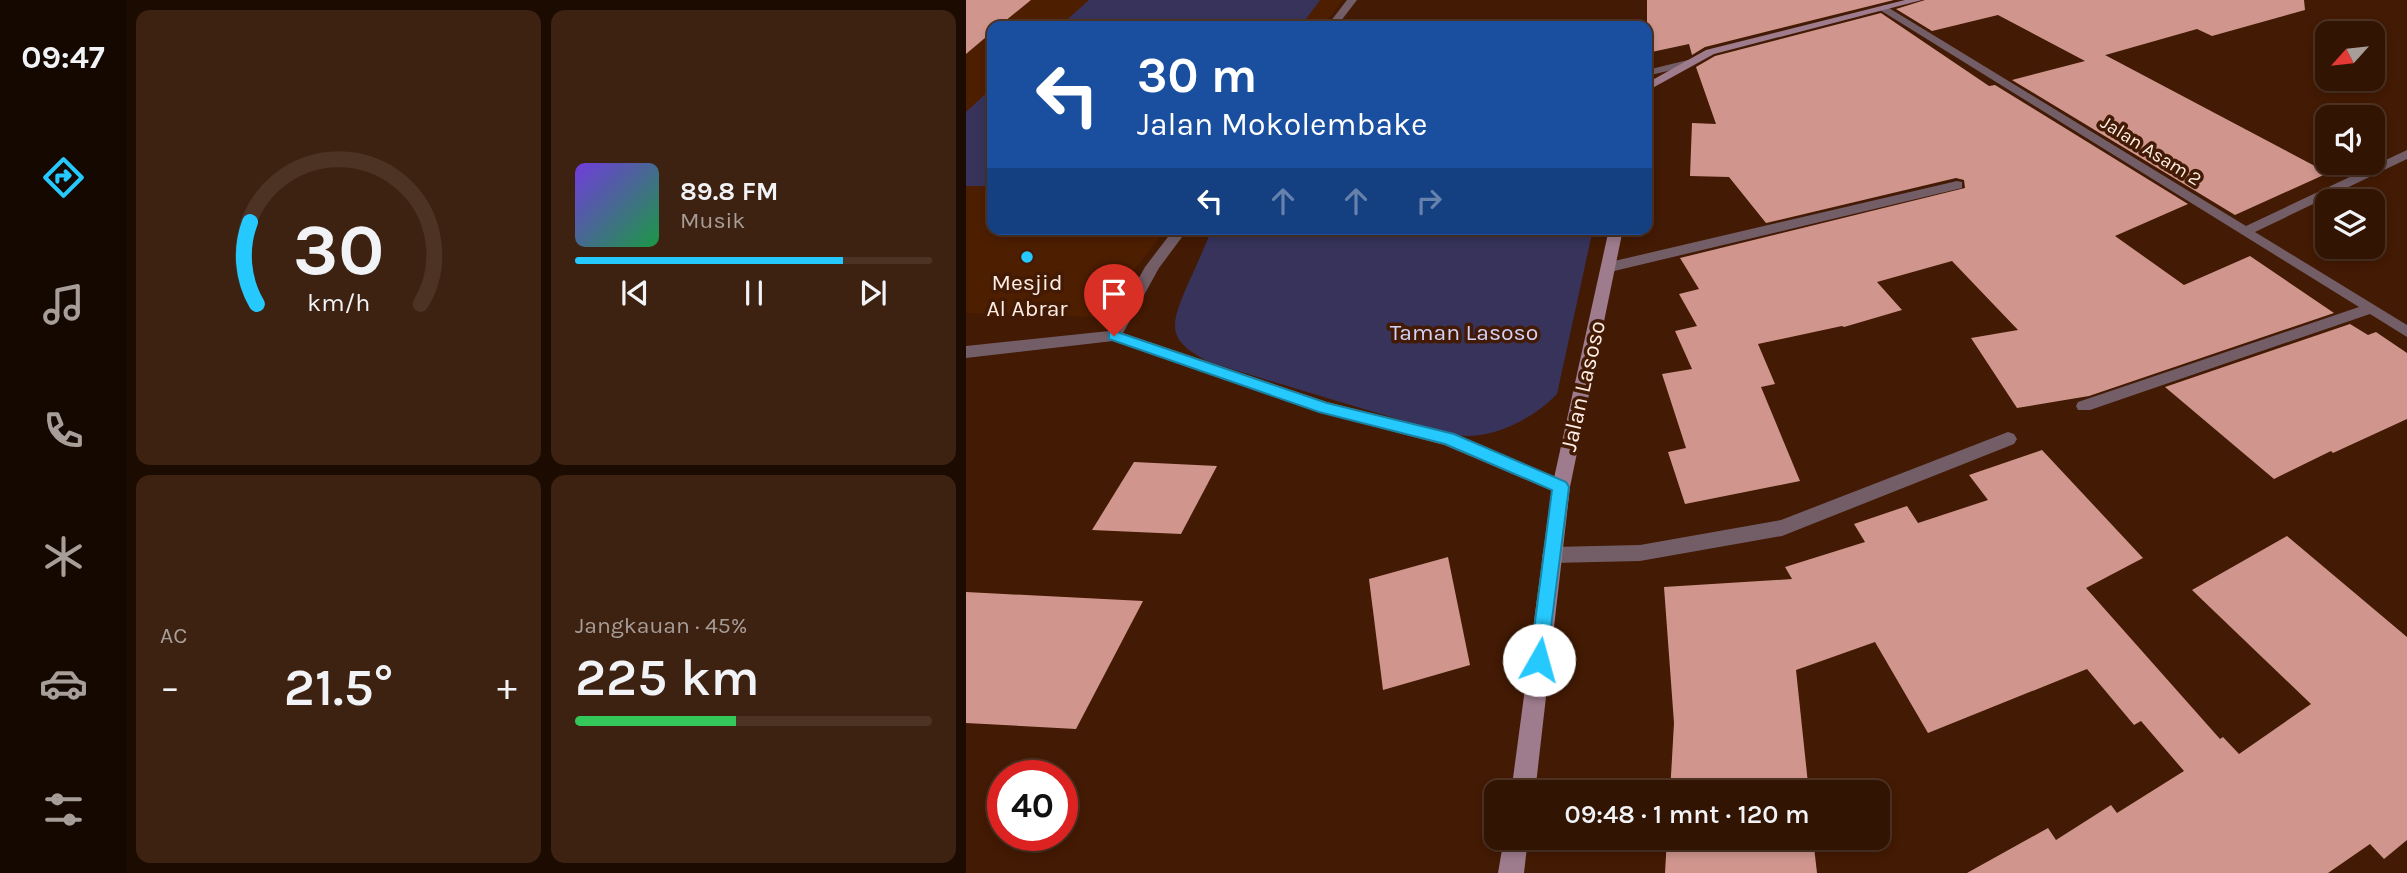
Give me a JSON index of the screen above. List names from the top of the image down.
{
  "streets": {
    "street": ["Jalan Asam 2", "Jalan Lasoso"]
  },
  "parks": ["Taman Lasoso"],
  "places": ["Mesjid Al Abrar"],
  "north": "bottom left",
  "page": {
    "tabs": "09:47",
    "turn": ["30 m", "Jalan Mokolembake"],
    "song": ["89.8 FM", "Musik"],
    "tile": [
      "AC",
      ["Jangkauan · 45%", "225 km"]
    ],
    "heat": ["−", "21.5°", "+"],
    "limit": "40",
    "trip": "09:48 · 1 mnt · 120 m",
    "gauge": ["30", "km/h"]
  }
}
